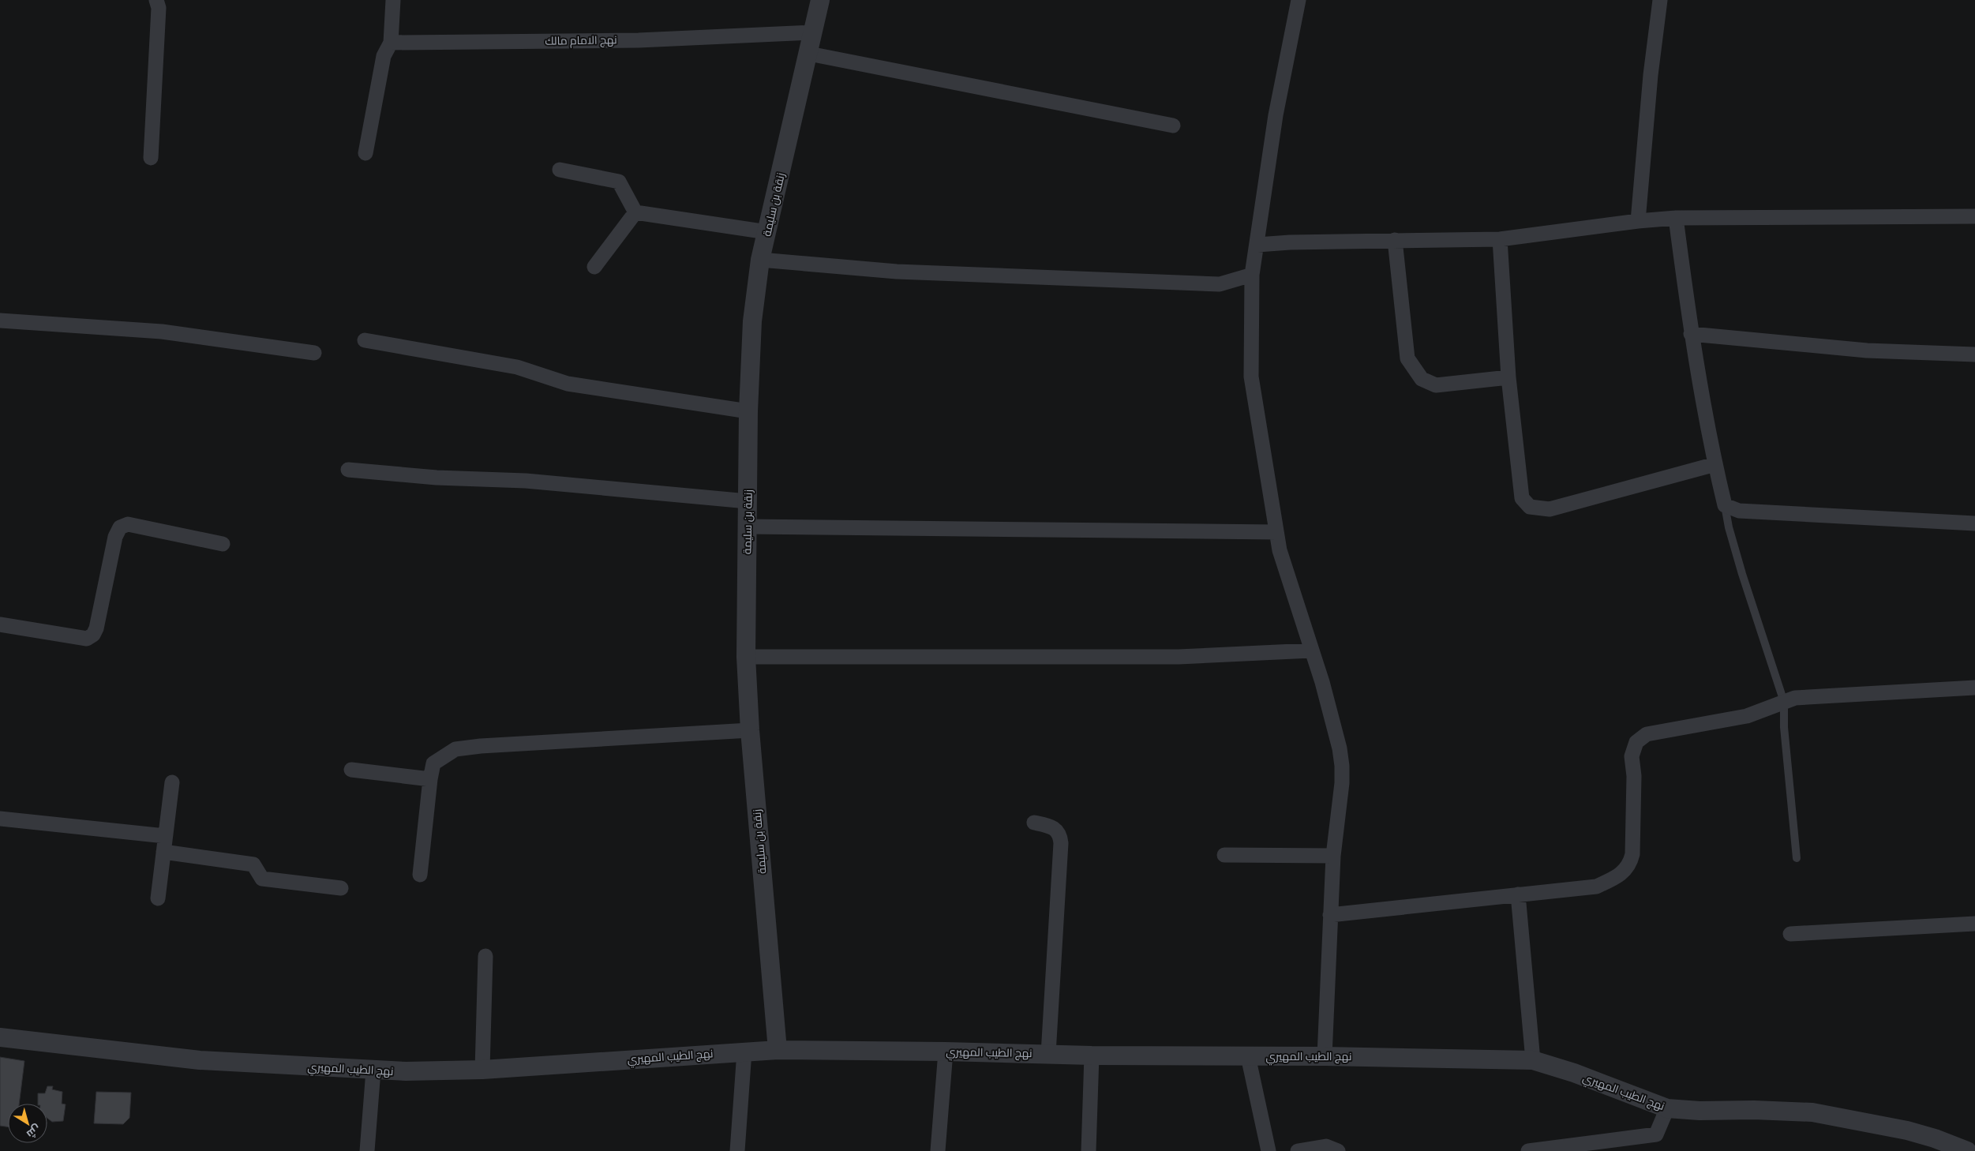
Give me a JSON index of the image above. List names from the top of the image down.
{
  "streets": {
    "street": ["نهج الامام مالك", "زنقة بن سليمة", "نهج الطيب المهيري"]
  },
  "crossings": [
    ["نهج الامام مالك", "زنقة بن سليمة"],
    ["زنقة بن سليمة", "نهج الطيب المهيري"]
  ],
  "north": "bottom right"
}
